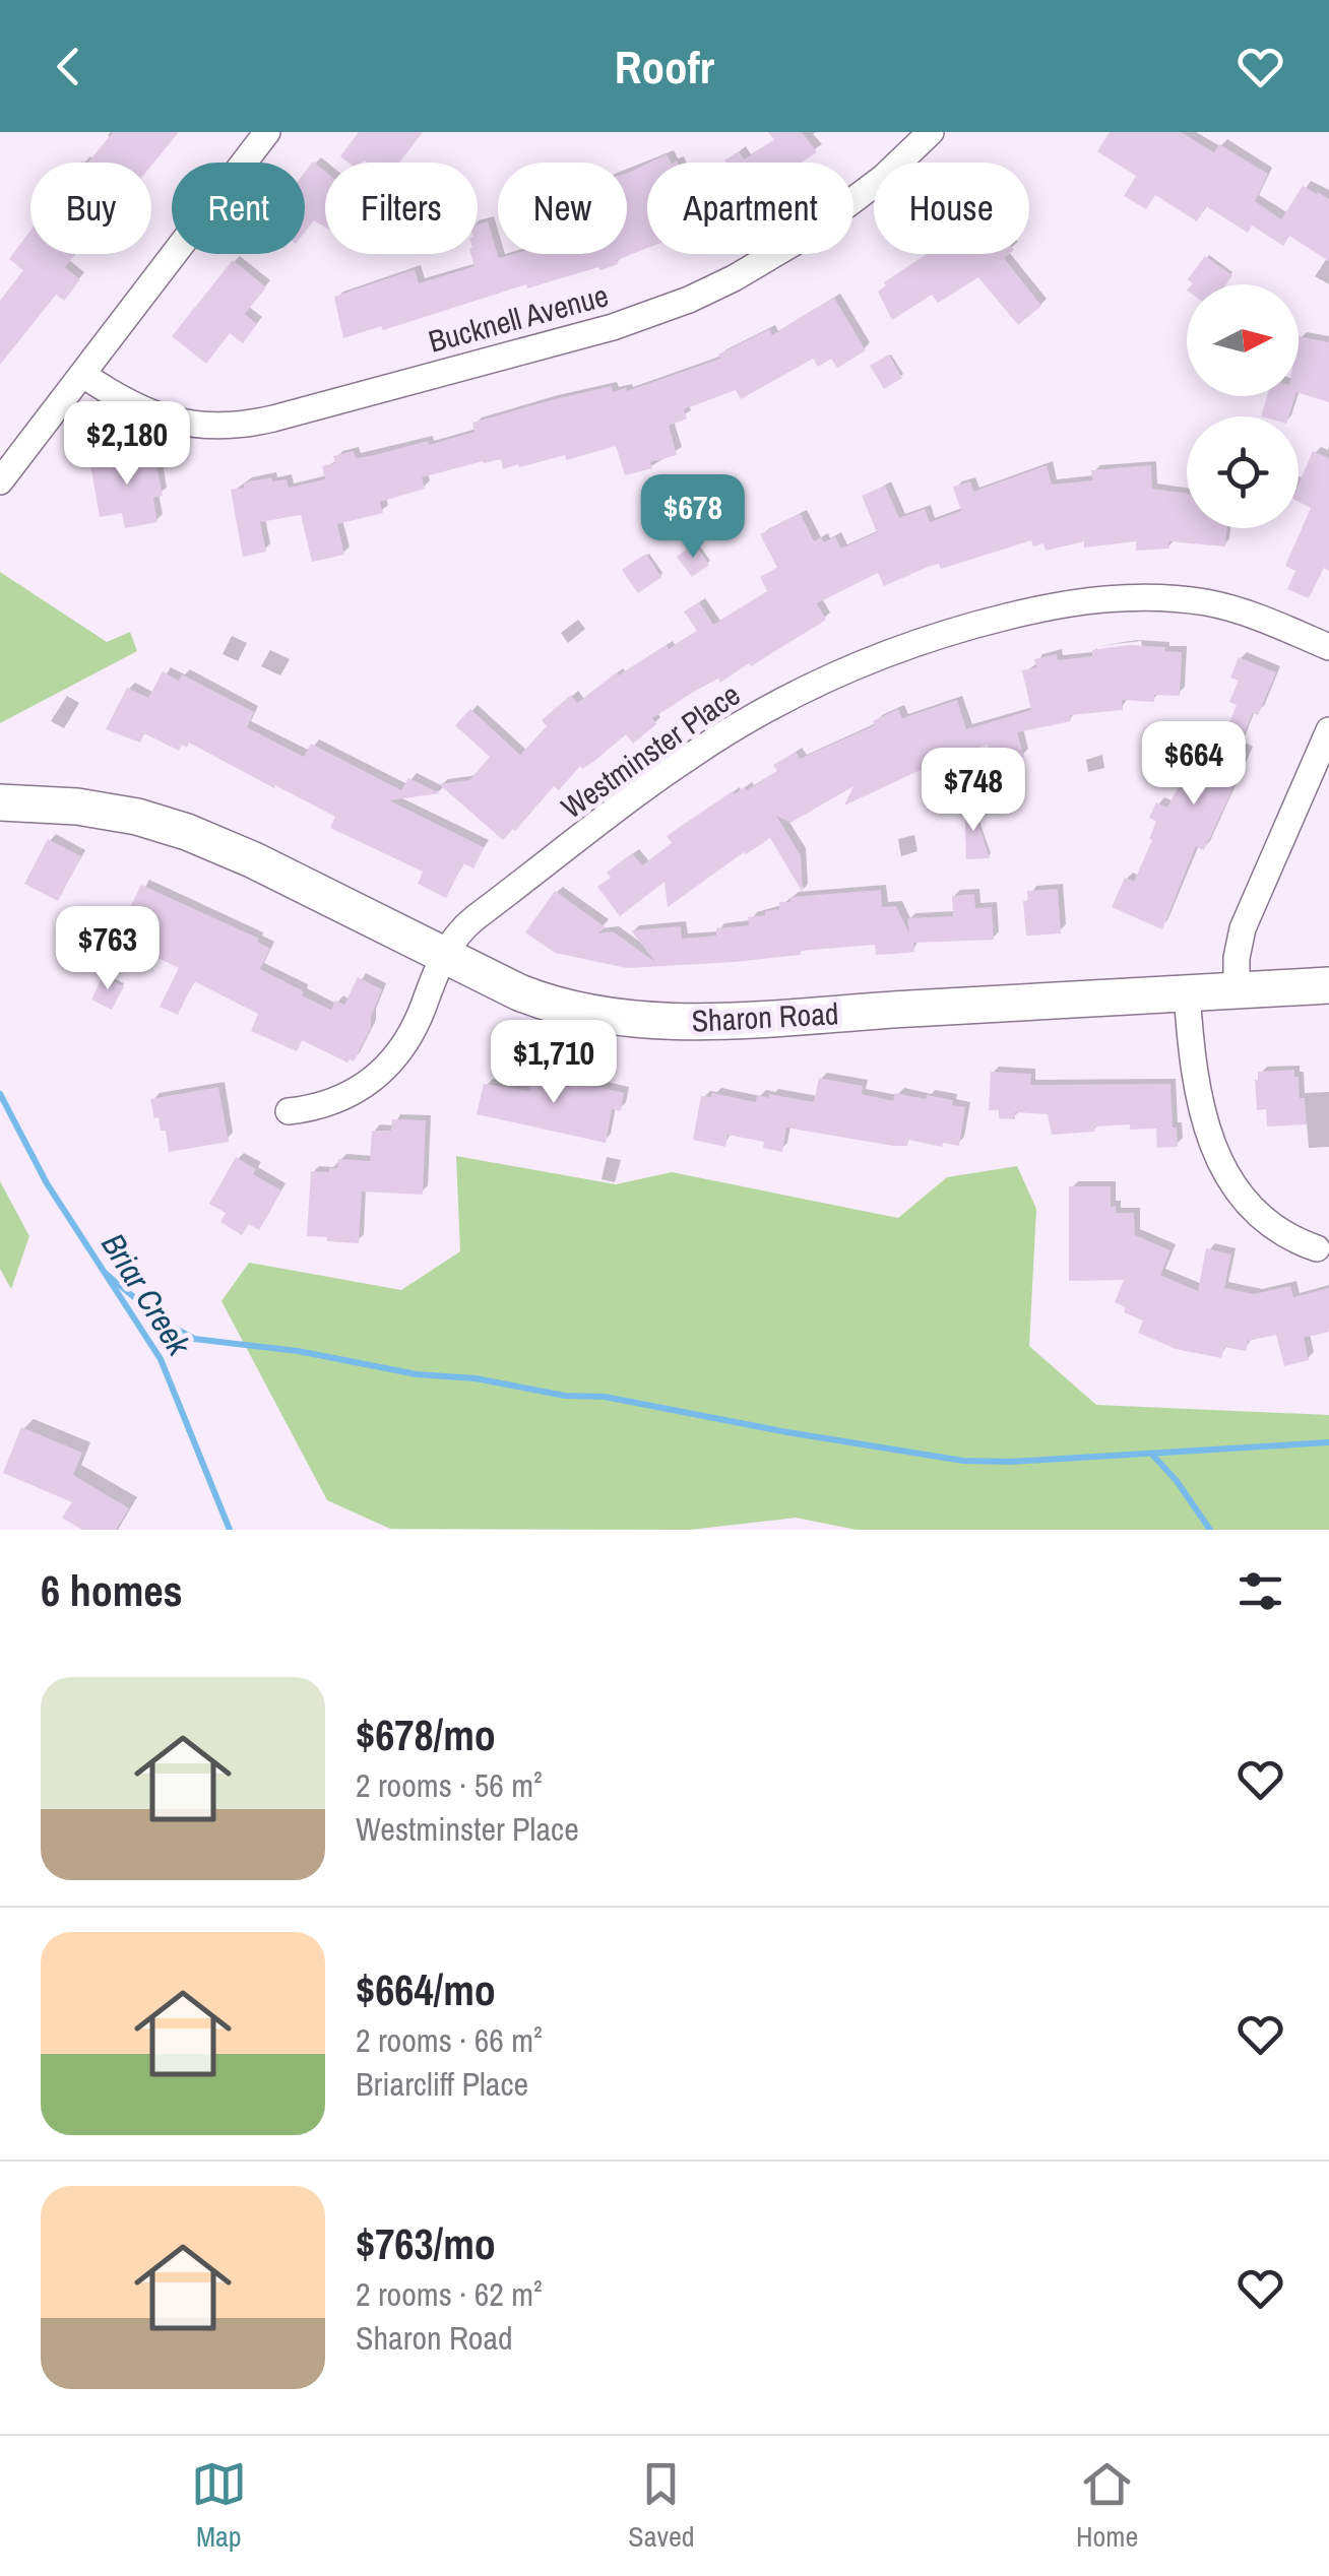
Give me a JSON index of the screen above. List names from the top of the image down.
{
  "streets": {
    "street": ["Bucknell Avenue", "Westminster Place", "Sharon Road"]
  },
  "crossings": [
    ["Westminster Place", "Sharon Road"]
  ],
  "water": ["Briar Creek"],
  "north": "right",
  "page": {
    "header": "Roofr",
    "chip": [
      "Buy",
      "Rent",
      "Filters",
      "New",
      "Apartment",
      "House"
    ],
    "price": [
      "$2,180",
      "$678",
      "$664",
      "$748",
      "$763",
      "$1,710"
    ],
    "heading": "6 homes",
    "list": [
      {
        "name": "$678/mo",
        "note": "2 rooms · 56 m² · Westminster Place"
      },
      {
        "name": "$664/mo",
        "note": "2 rooms · 66 m² · Briarcliff Place"
      },
      {
        "name": "$763/mo",
        "note": "2 rooms · 62 m² · Sharon Road"
      }
    ],
    "tabs": ["Map", "Saved", "Home"]
  }
}
